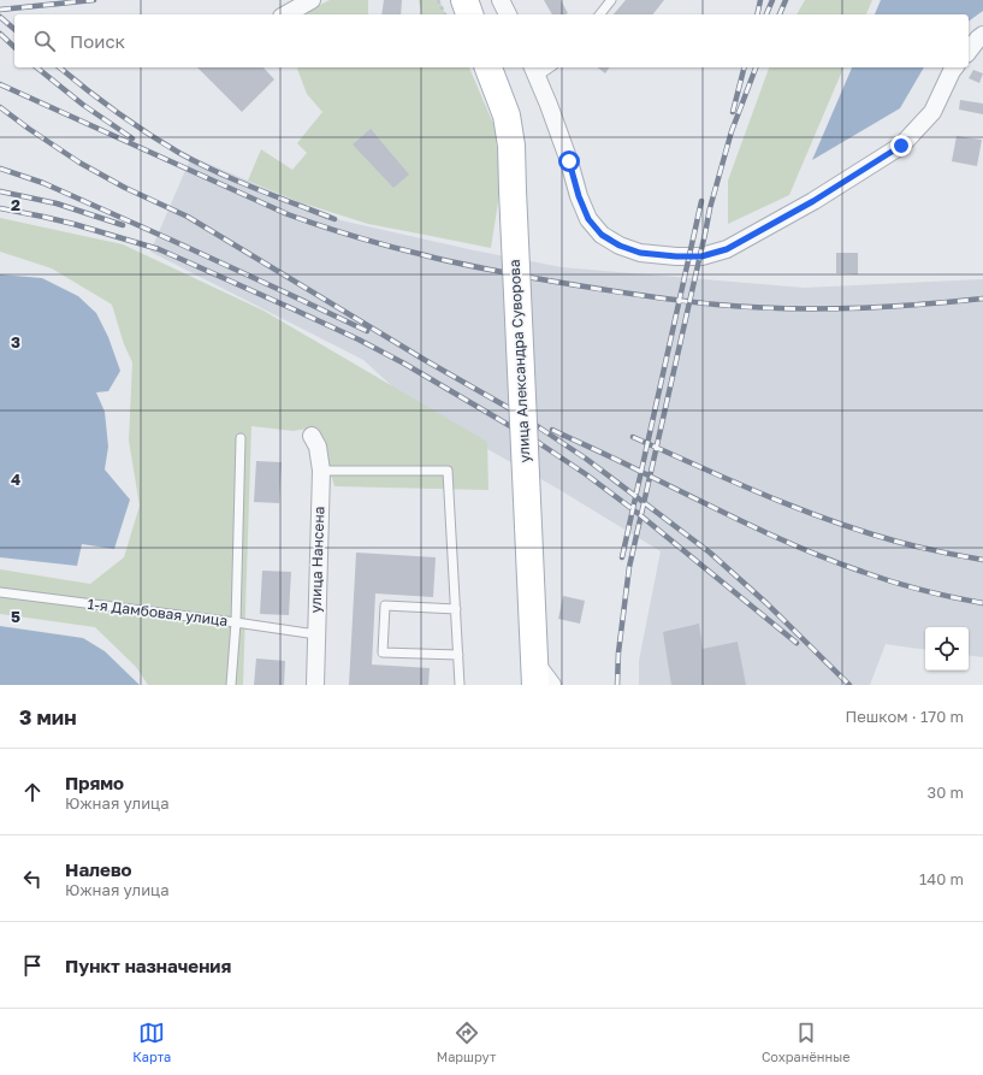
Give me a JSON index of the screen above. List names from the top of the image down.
{
  "streets": {
    "main road": ["улица Александра Суворова"],
    "street": ["улица Нансена"],
    "lane": ["1-я Дамбовая улица"]
  },
  "crossings": [
    ["улица Нансена", "1-я Дамбовая улица"]
  ],
  "page": {
    "search": "Поиск",
    "heading": ["3 мин", "Пешком · 170 m"],
    "list": [
      ["Прямо", "Южная улица", "30 m"],
      ["Налево", "Южная улица", "140 m"],
      "Пункт назначения"
    ],
    "nav": ["Карта", "Маршрут", "Сохранённые"]
  },
  "grid": {
    "rows": [
      "2",
      "3",
      "4",
      "5"
    ]
  }
}
